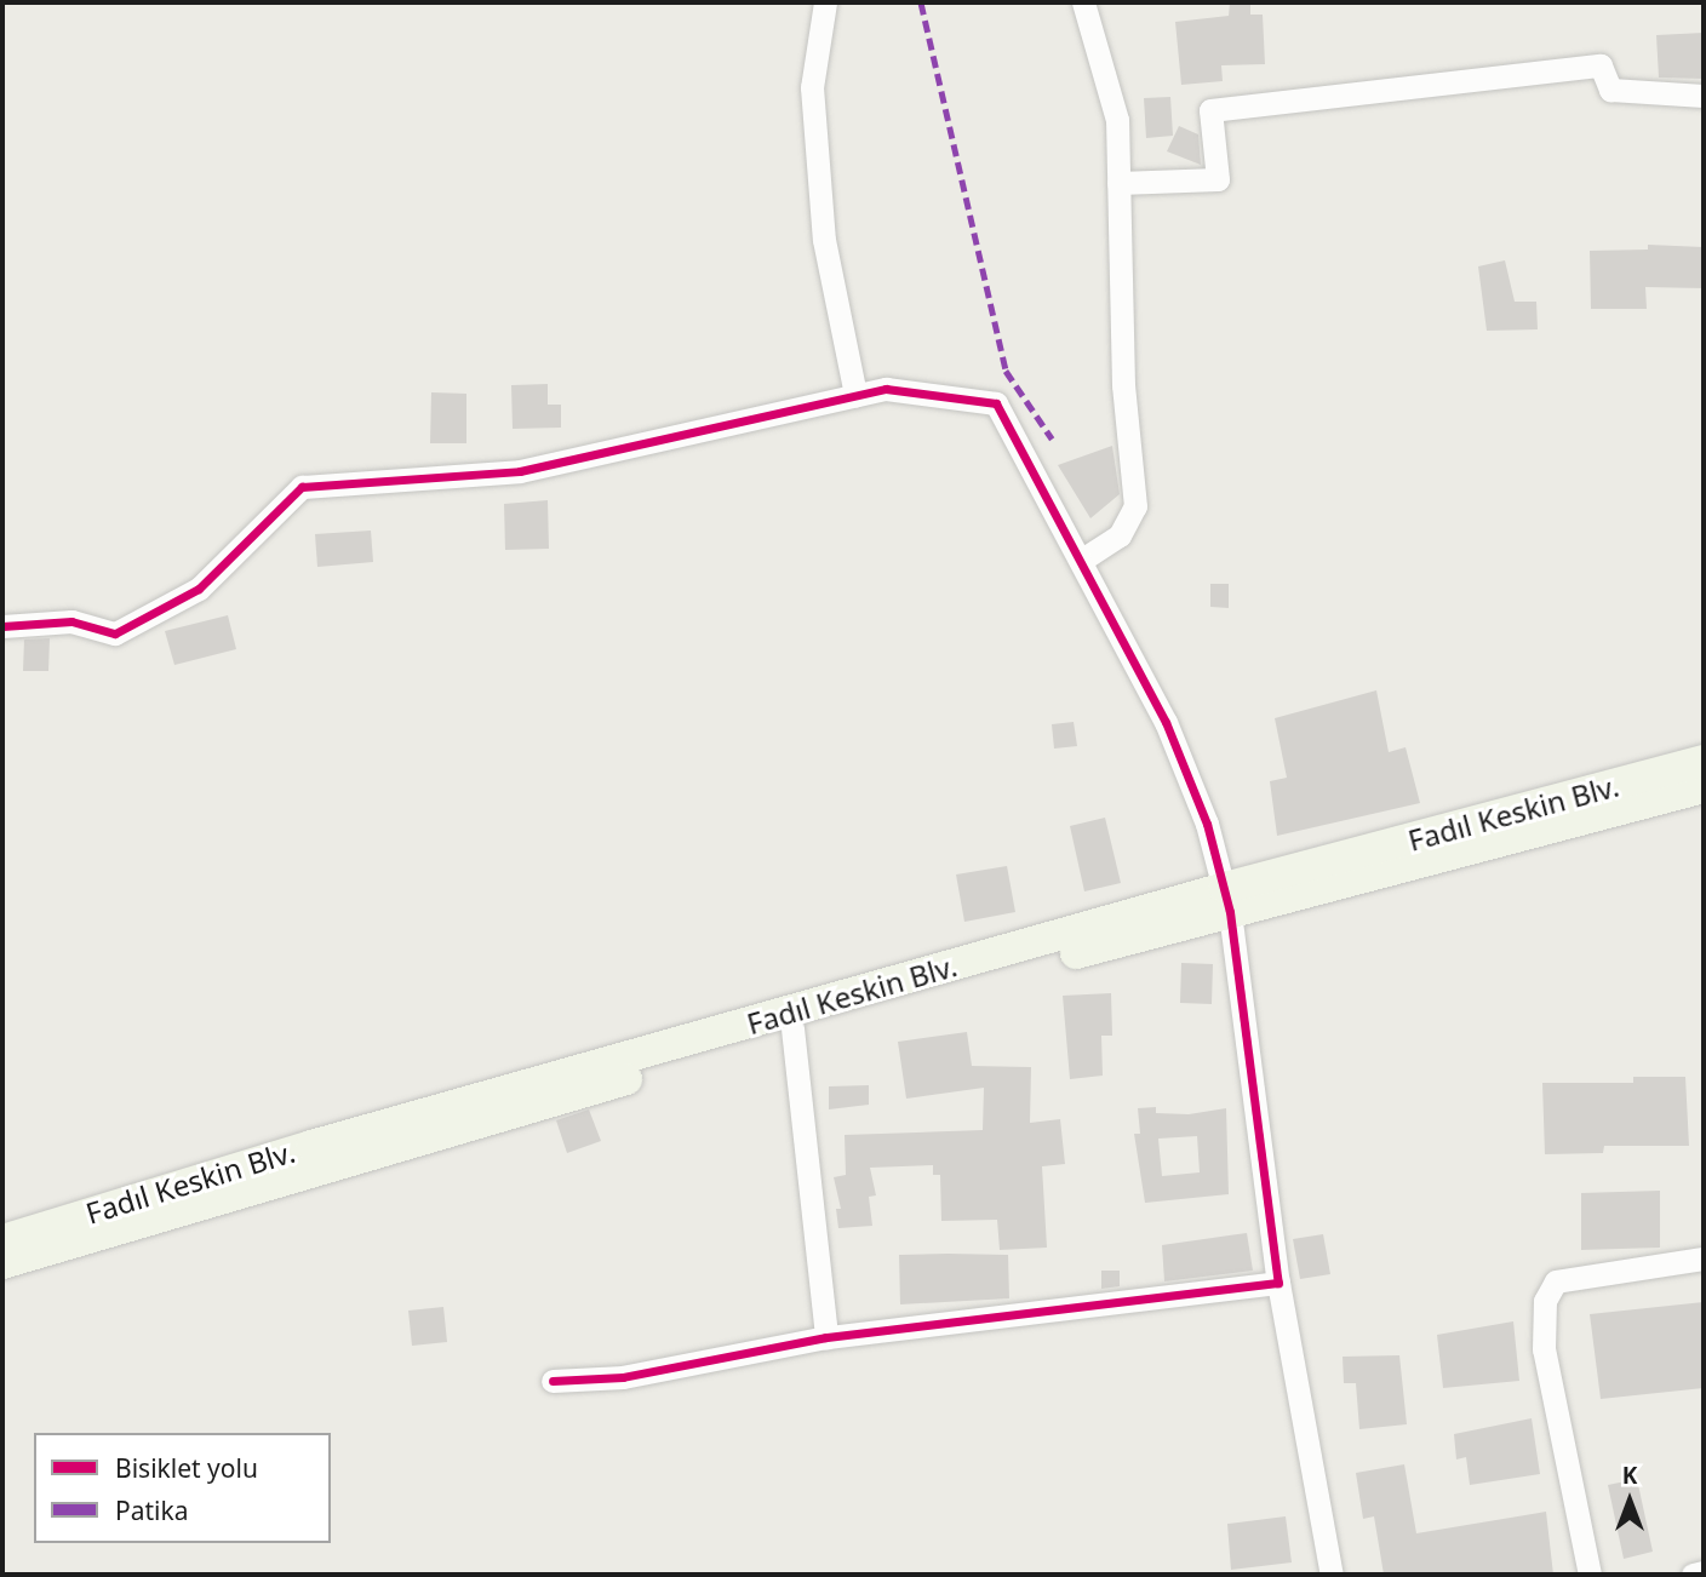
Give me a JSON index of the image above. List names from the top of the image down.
{
  "streets": {
    "street": ["Fadıl Keskin Blv."]
  },
  "legend": ["Bisiklet yolu", "Patika"],
  "north": "top"
}
